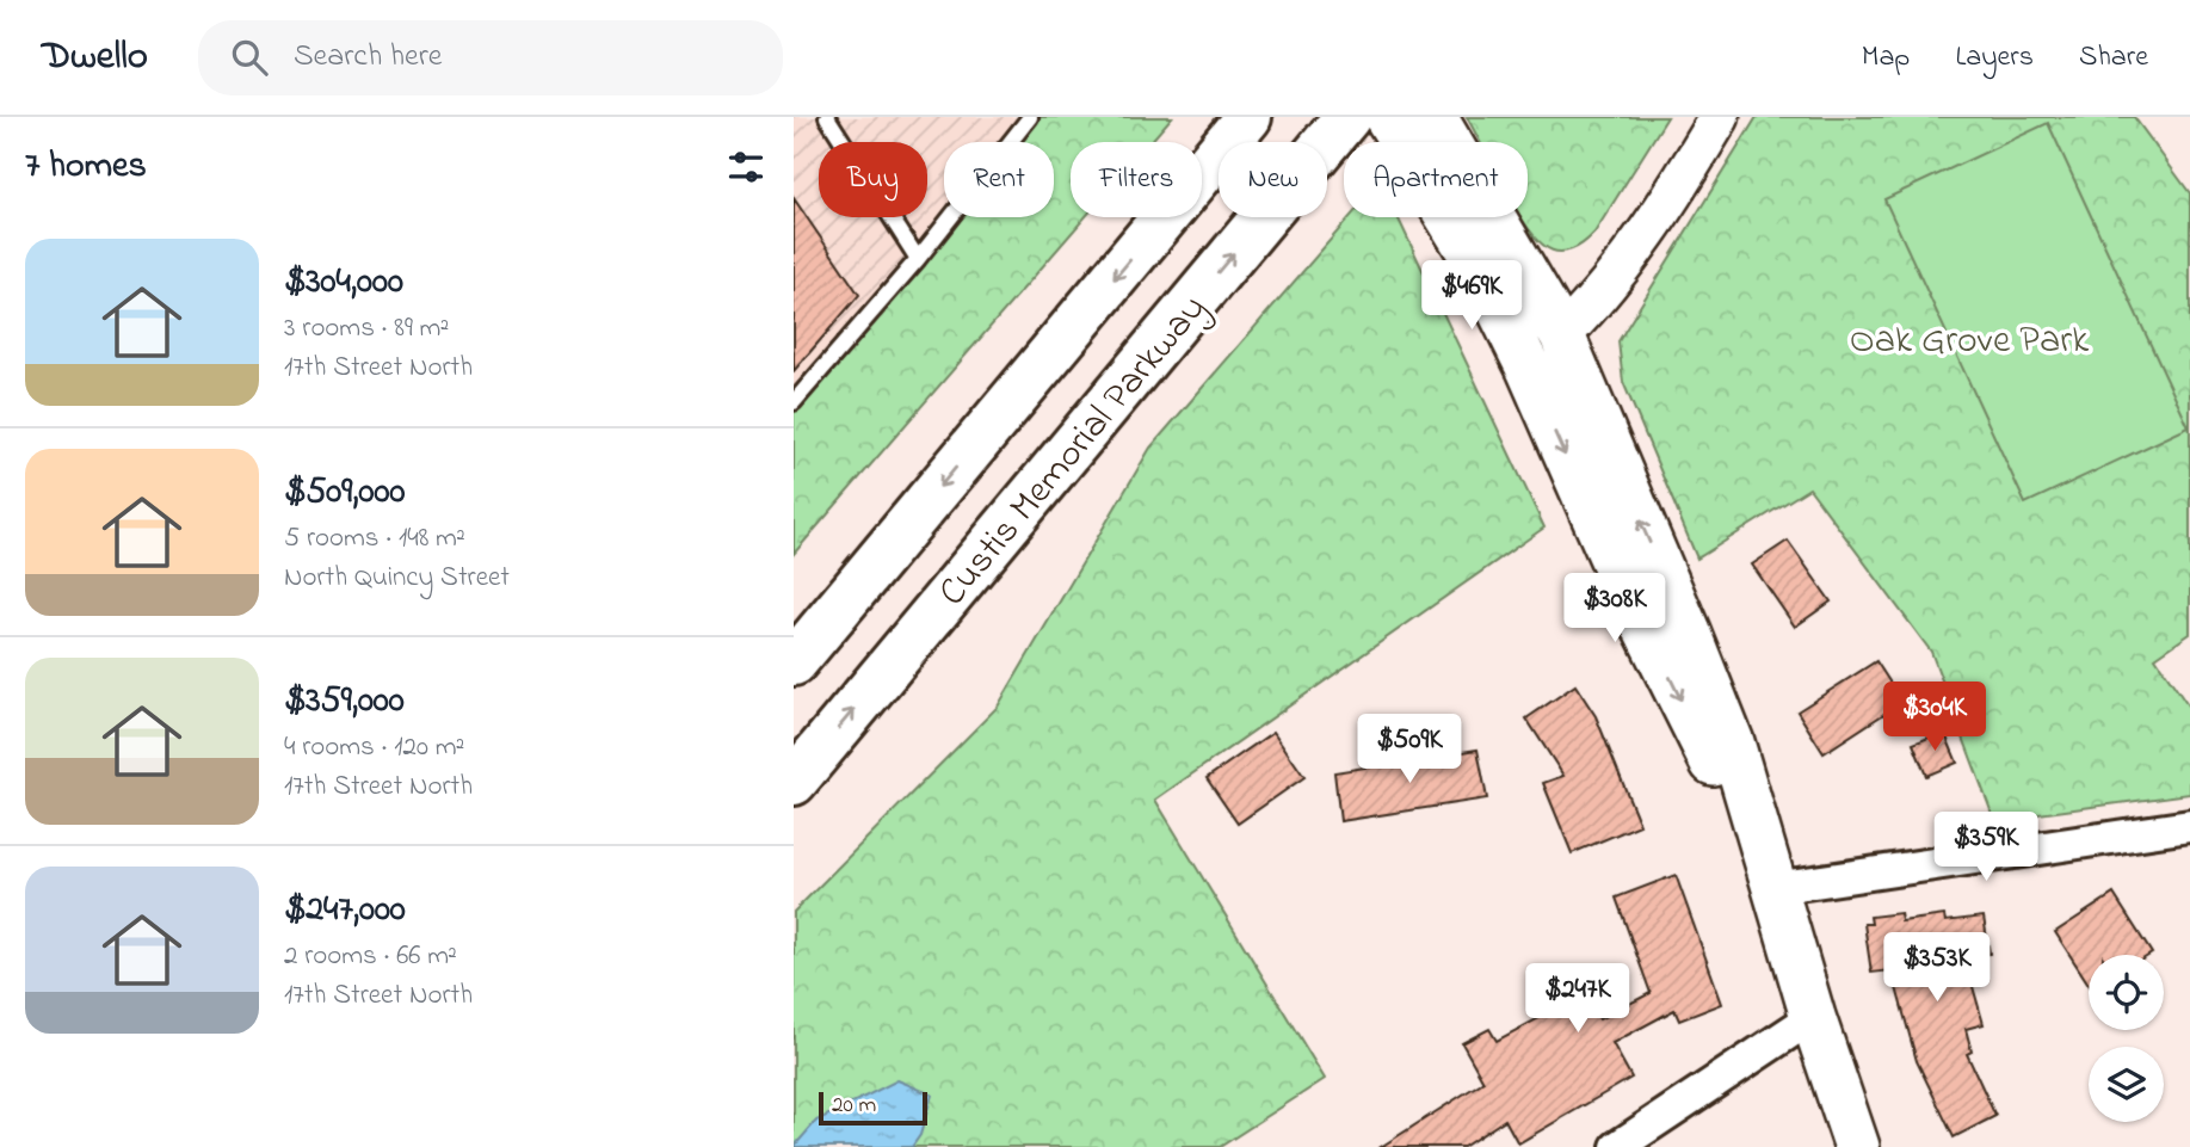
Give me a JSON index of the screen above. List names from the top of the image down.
{
  "streets": {
    "highway": ["Custis Memorial Parkway"]
  },
  "parks": ["Oak Grove Park"],
  "scale_bar": "20 m",
  "page": {
    "header": "Dwello",
    "search": "Search here",
    "nav": ["Map", "Layers", "Share"],
    "heading": "7 homes",
    "chip": [
      "Buy",
      "Rent",
      "Filters",
      "New",
      "Apartment"
    ],
    "list": [
      {
        "name": "$304,000",
        "note": "3 rooms · 89 m² · 17th Street North"
      },
      {
        "name": "$509,000",
        "note": "5 rooms · 148 m² · North Quincy Street"
      },
      {
        "name": "$359,000",
        "note": "4 rooms · 120 m² · 17th Street North"
      },
      {
        "name": "$247,000",
        "note": "2 rooms · 66 m² · 17th Street North"
      }
    ],
    "price": [
      "$469K",
      "$308K",
      "$304K",
      "$509K",
      "$359K",
      "$353K",
      "$247K"
    ],
    "scale": "20 m"
  }
}
